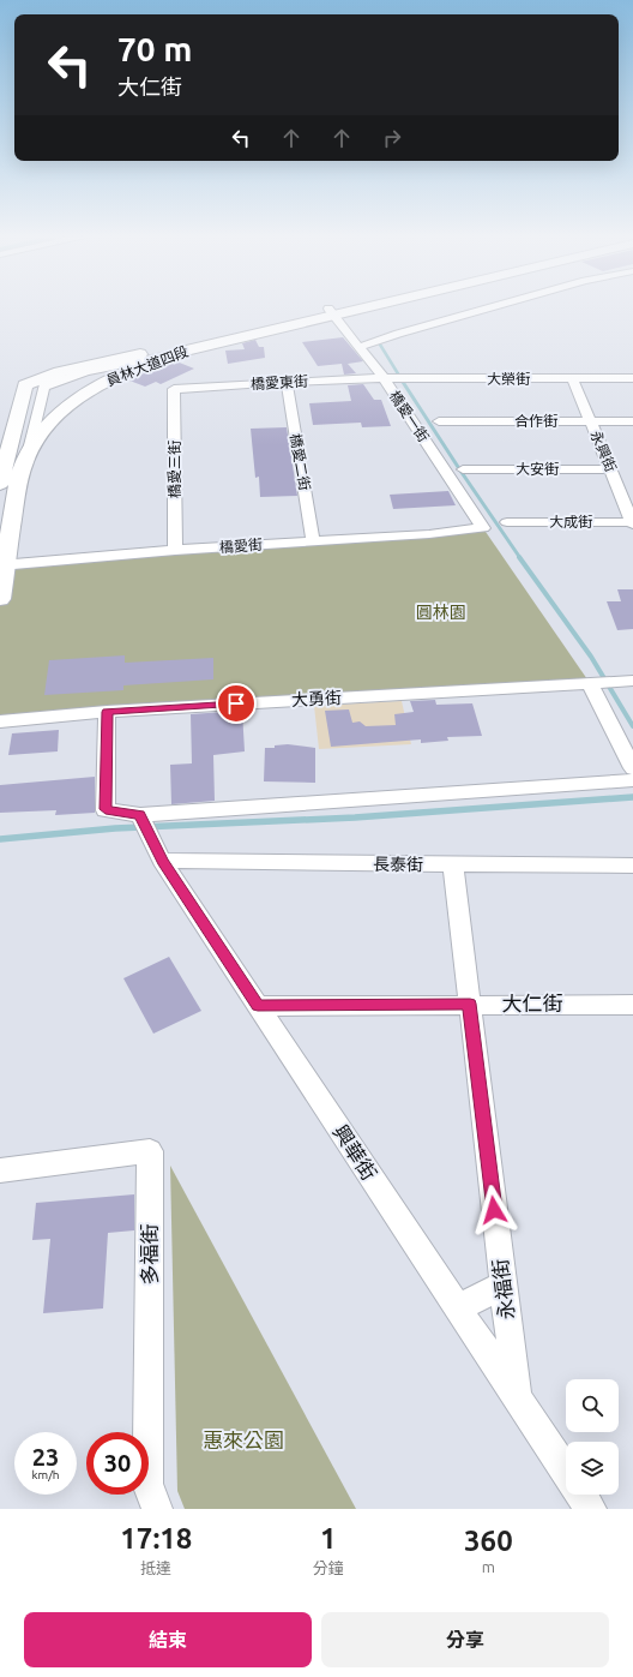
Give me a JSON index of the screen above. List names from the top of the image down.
{
  "streets": {
    "main road": ["員林大道四段"],
    "street": [
      "大榮街",
      "橋愛東街",
      "橋愛一街",
      "合作街",
      "永興街",
      "橋愛二街",
      "橋愛三街",
      "大安街",
      "大成街",
      "橋愛街",
      "大勇街",
      "長泰街",
      "大仁街",
      "興華街",
      "多福街",
      "永福街"
    ]
  },
  "crossings": [
    ["員林大道四段", "橋愛一街"],
    ["員林大道四段", "橋愛街"],
    ["大榮街", "橋愛東街"],
    ["大榮街", "橋愛一街"],
    ["大榮街", "永興街"],
    ["橋愛東街", "橋愛一街"],
    ["橋愛東街", "橋愛二街"],
    ["橋愛東街", "橋愛三街"],
    ["橋愛一街", "橋愛街"],
    ["合作街", "永興街"],
    ["永興街", "大安街"],
    ["永興街", "大成街"],
    ["橋愛二街", "橋愛街"],
    ["橋愛三街", "橋愛街"],
    ["長泰街", "興華街"],
    ["長泰街", "永福街"],
    ["大仁街", "興華街"],
    ["大仁街", "永福街"],
    ["興華街", "永福街"]
  ],
  "parks": ["圓林園", "惠來公園"],
  "page": {
    "turn": ["70 m", "大仁街"],
    "speed": "23 km/h",
    "limit": "30",
    "eta": [
      "17:18",
      "抵達",
      "1",
      "分鐘",
      "360",
      "m"
    ],
    "buttons": ["結束", "分享"]
  }
}
